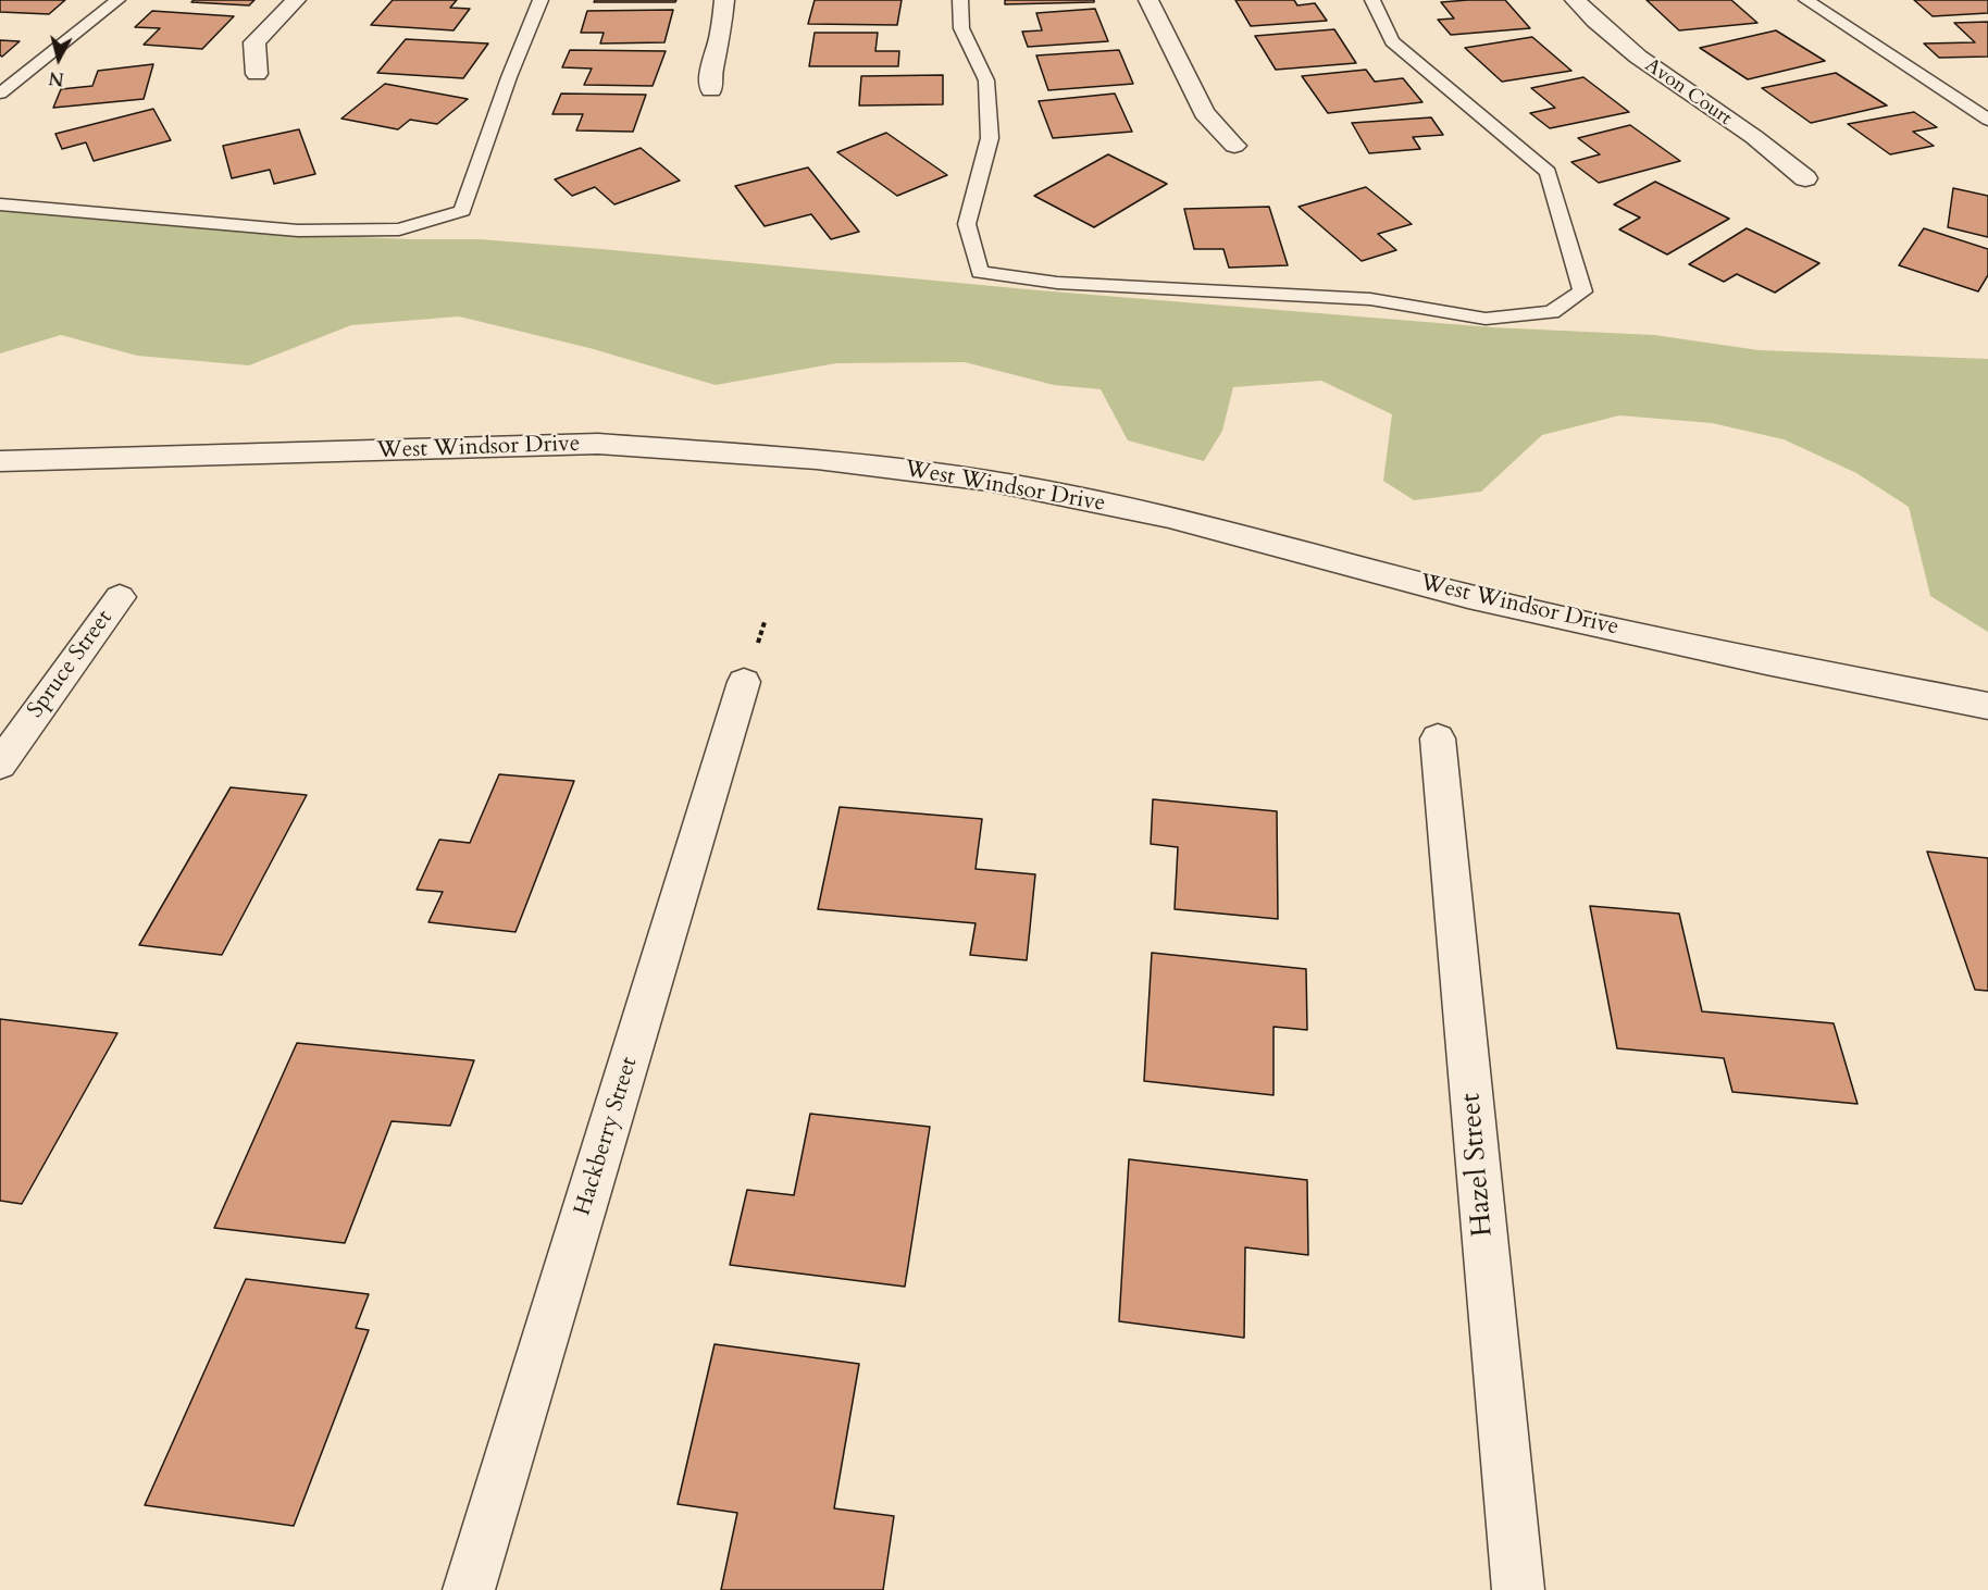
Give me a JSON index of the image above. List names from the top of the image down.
{
  "streets": {
    "street": [
      "Avon Court",
      "West Windsor Drive",
      "Spruce Street",
      "Hackberry Street",
      "Hazel Street"
    ]
  },
  "north": "bottom"
}
